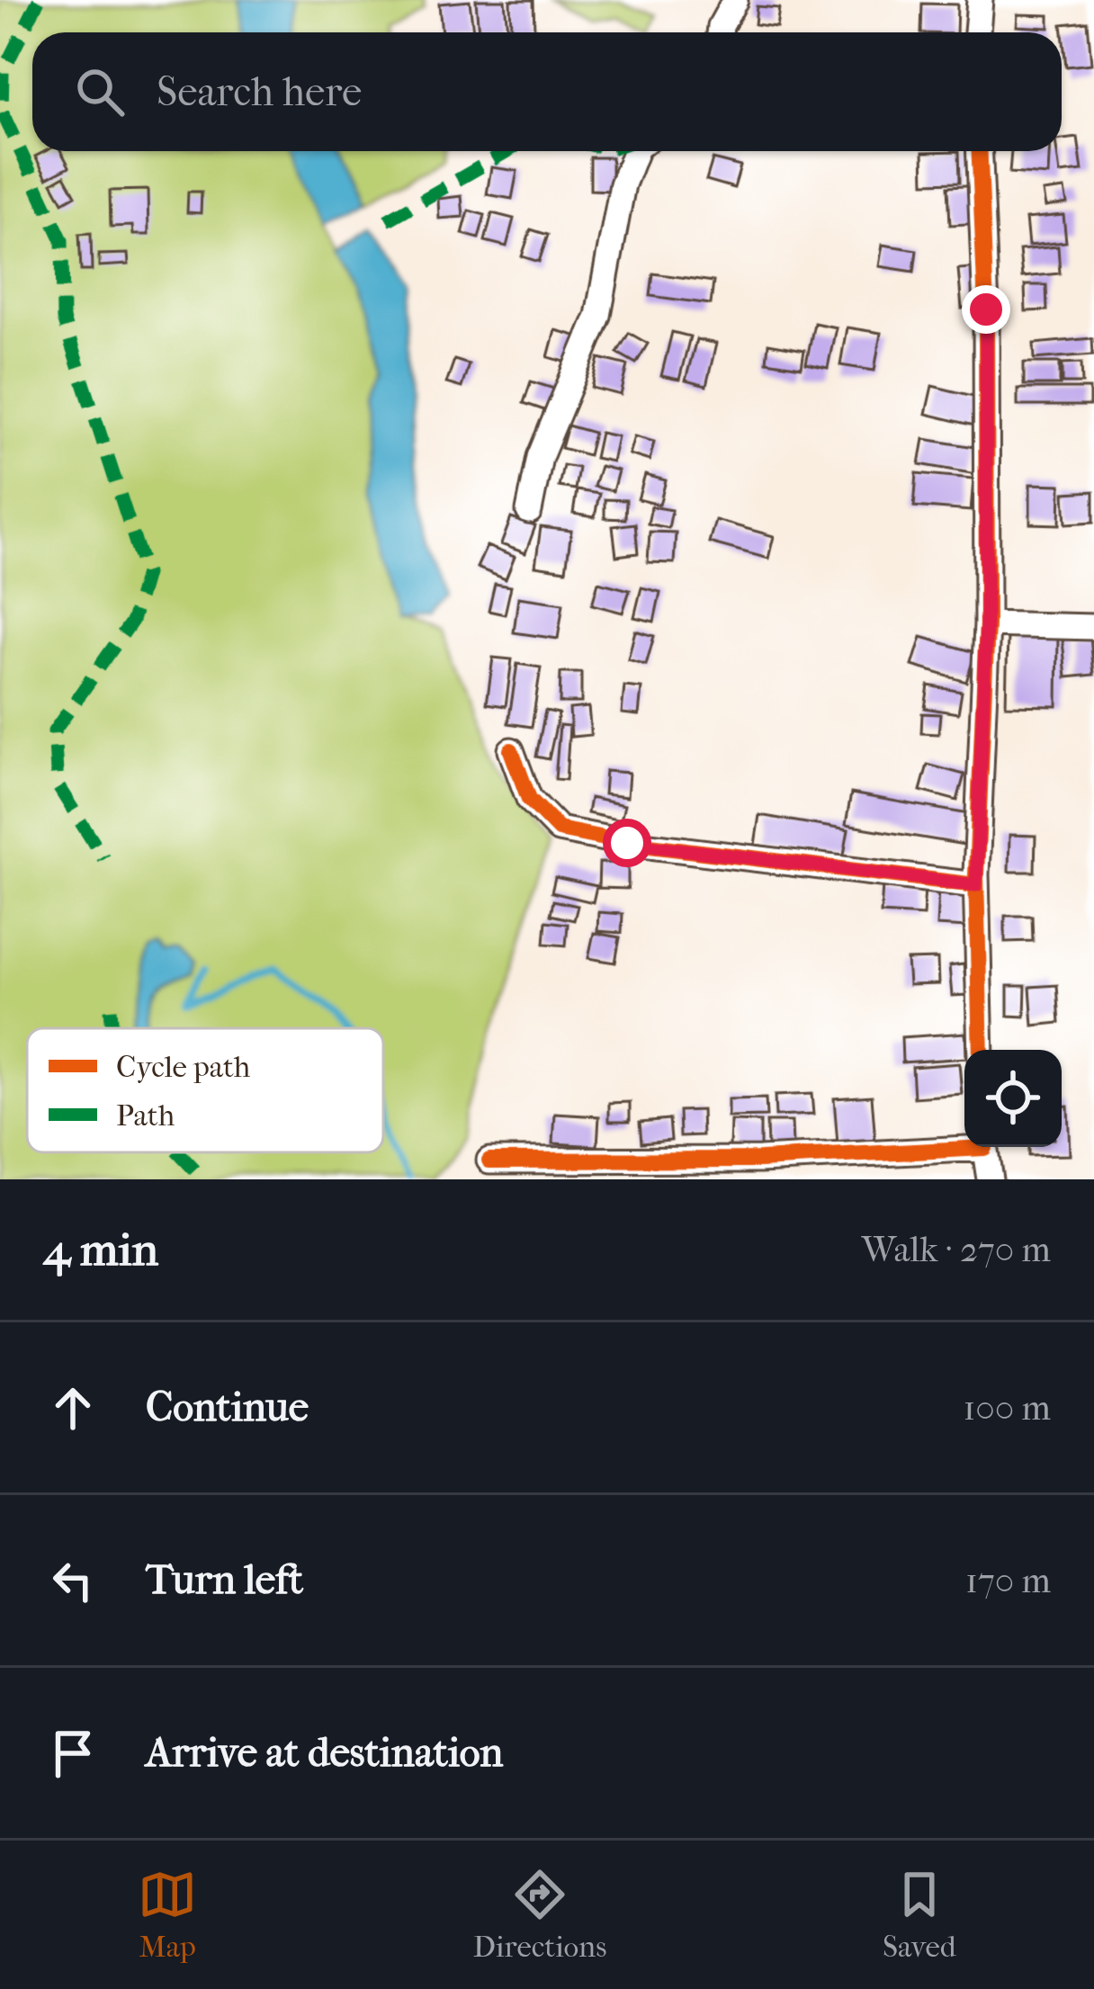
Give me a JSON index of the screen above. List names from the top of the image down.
{
  "legend": ["Cycle path", "Path"],
  "page": {
    "search": "Search here",
    "heading": ["4 min", "Walk · 270 m"],
    "list": [
      ["Continue", "100 m"],
      ["Turn left", "170 m"],
      "Arrive at destination"
    ],
    "nav": ["Map", "Directions", "Saved"]
  }
}
